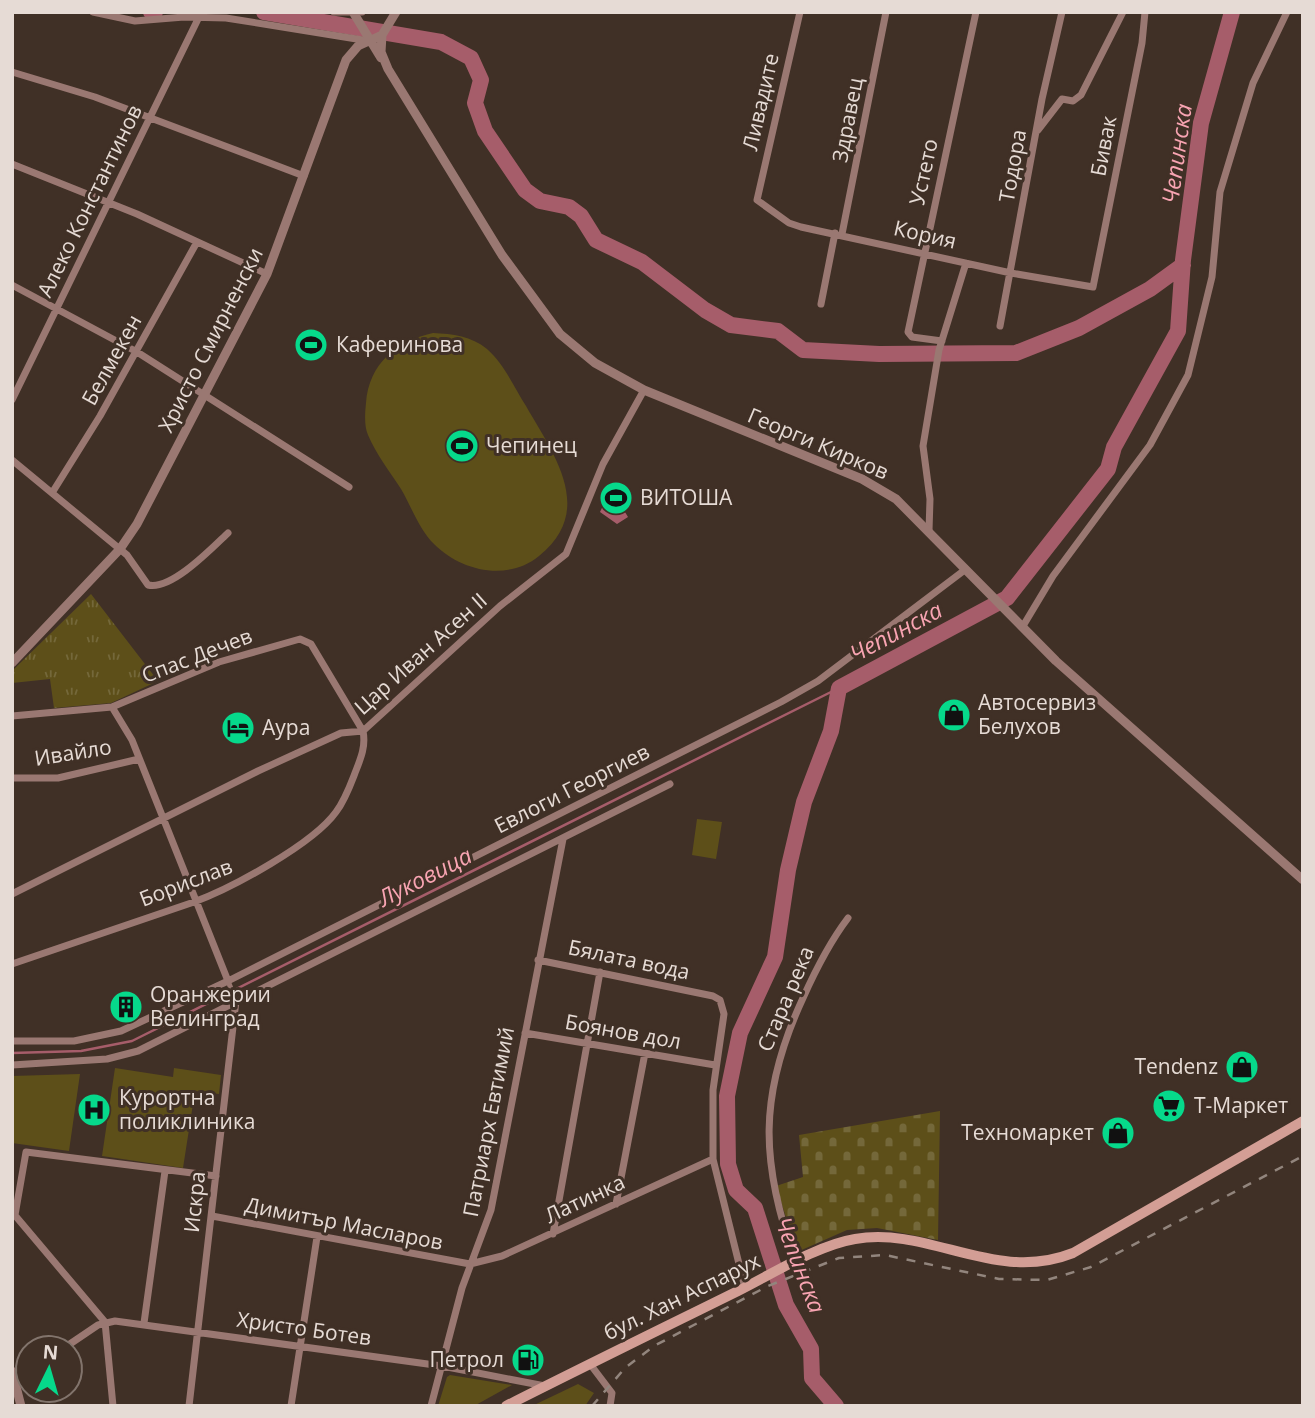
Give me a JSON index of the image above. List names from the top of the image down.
{
  "streets": {
    "main road": ["бул. Хан Аспарух"],
    "street": [
      "Ливадите",
      "Здравец",
      "Бивак",
      "Тодора",
      "Устето",
      "Алеко Константинов",
      "Кория",
      "Христо Смирненски",
      "Белмекен",
      "Георги Кирков",
      "Цар Иван Асен II",
      "Спас Дечев",
      "Ивайло",
      "Евлоги Георгиев",
      "Борислав",
      "Бялата вода",
      "Стара река",
      "Боянов дол",
      "Патриарх Евтимий",
      "Латинка",
      "Искра",
      "Димитър Масларов",
      "Христо Ботев"
    ]
  },
  "crossings": [
    ["Ливадите", "Кория"],
    ["Здравец", "Кория"],
    ["Бивак", "Кория"],
    ["Тодора", "Кория"],
    ["Устето", "Кория"],
    ["Христо Смирненски", "Георги Кирков"],
    ["Георги Кирков", "Цар Иван Асен II"],
    ["Георги Кирков", "Евлоги Георгиев"],
    ["Цар Иван Асен II", "Спас Дечев"],
    ["Цар Иван Асен II", "Борислав"],
    ["Спас Дечев", "Борислав"],
    ["Евлоги Георгиев", "Патриарх Евтимий"],
    ["Евлоги Георгиев", "Искра"],
    ["Бялата вода", "Боянов дол"],
    ["Бялата вода", "Патриарх Евтимий"],
    ["Стара река", "бул. Хан Аспарух"],
    ["Боянов дол", "Патриарх Евтимий"],
    ["Патриарх Евтимий", "Латинка"],
    ["Патриарх Евтимий", "Димитър Масларов"],
    ["Патриарх Евтимий", "Христо Ботев"],
    ["Латинка", "Димитър Масларов"],
    ["Искра", "Димитър Масларов"],
    ["Искра", "Христо Ботев"],
    ["бул. Хан Аспарух", "Христо Ботев"]
  ],
  "water": ["Чепинска", "Луковица"],
  "places": {
    "sports": ["Каферинова", "Чепинец", "ВИТОША"],
    "shop": ["Автосервиз Белухов", "Tendenz", "Техномаркет"],
    "hotel": ["Аура"],
    "building": ["Оранжерии Велинград"],
    "supermarket": ["Т-Маркет"],
    "hospital": ["Курортна поликлиника"],
    "fuel station": ["Петрол"]
  },
  "north": "top"
}
